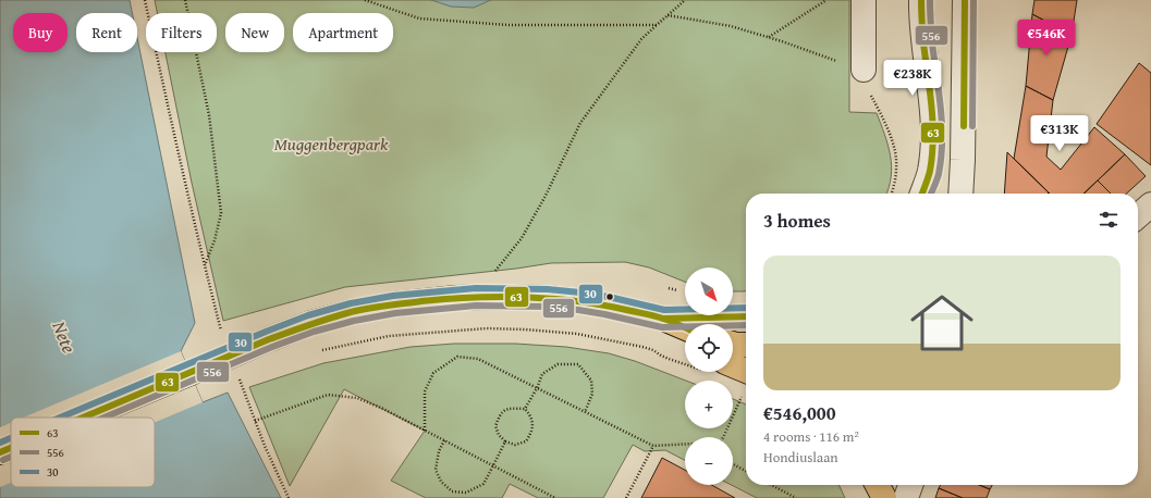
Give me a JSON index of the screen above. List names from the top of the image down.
{
  "water": ["Nete"],
  "parks": ["Muggenbergpark"],
  "lines": ["transit line 63", "transit line 556", "transit line 30"],
  "legend": ["63", "556", "30"],
  "north": "bottom right",
  "page": {
    "chip": [
      "Buy",
      "Rent",
      "Filters",
      "New",
      "Apartment"
    ],
    "price": ["€546K", "€238K", "€313K"],
    "heading": "3 homes",
    "list": [
      {
        "name": "€546,000",
        "note": "4 rooms · 116 m² · Hondiuslaan"
      }
    ],
    "map_buttons": ["+", "−"]
  }
}
